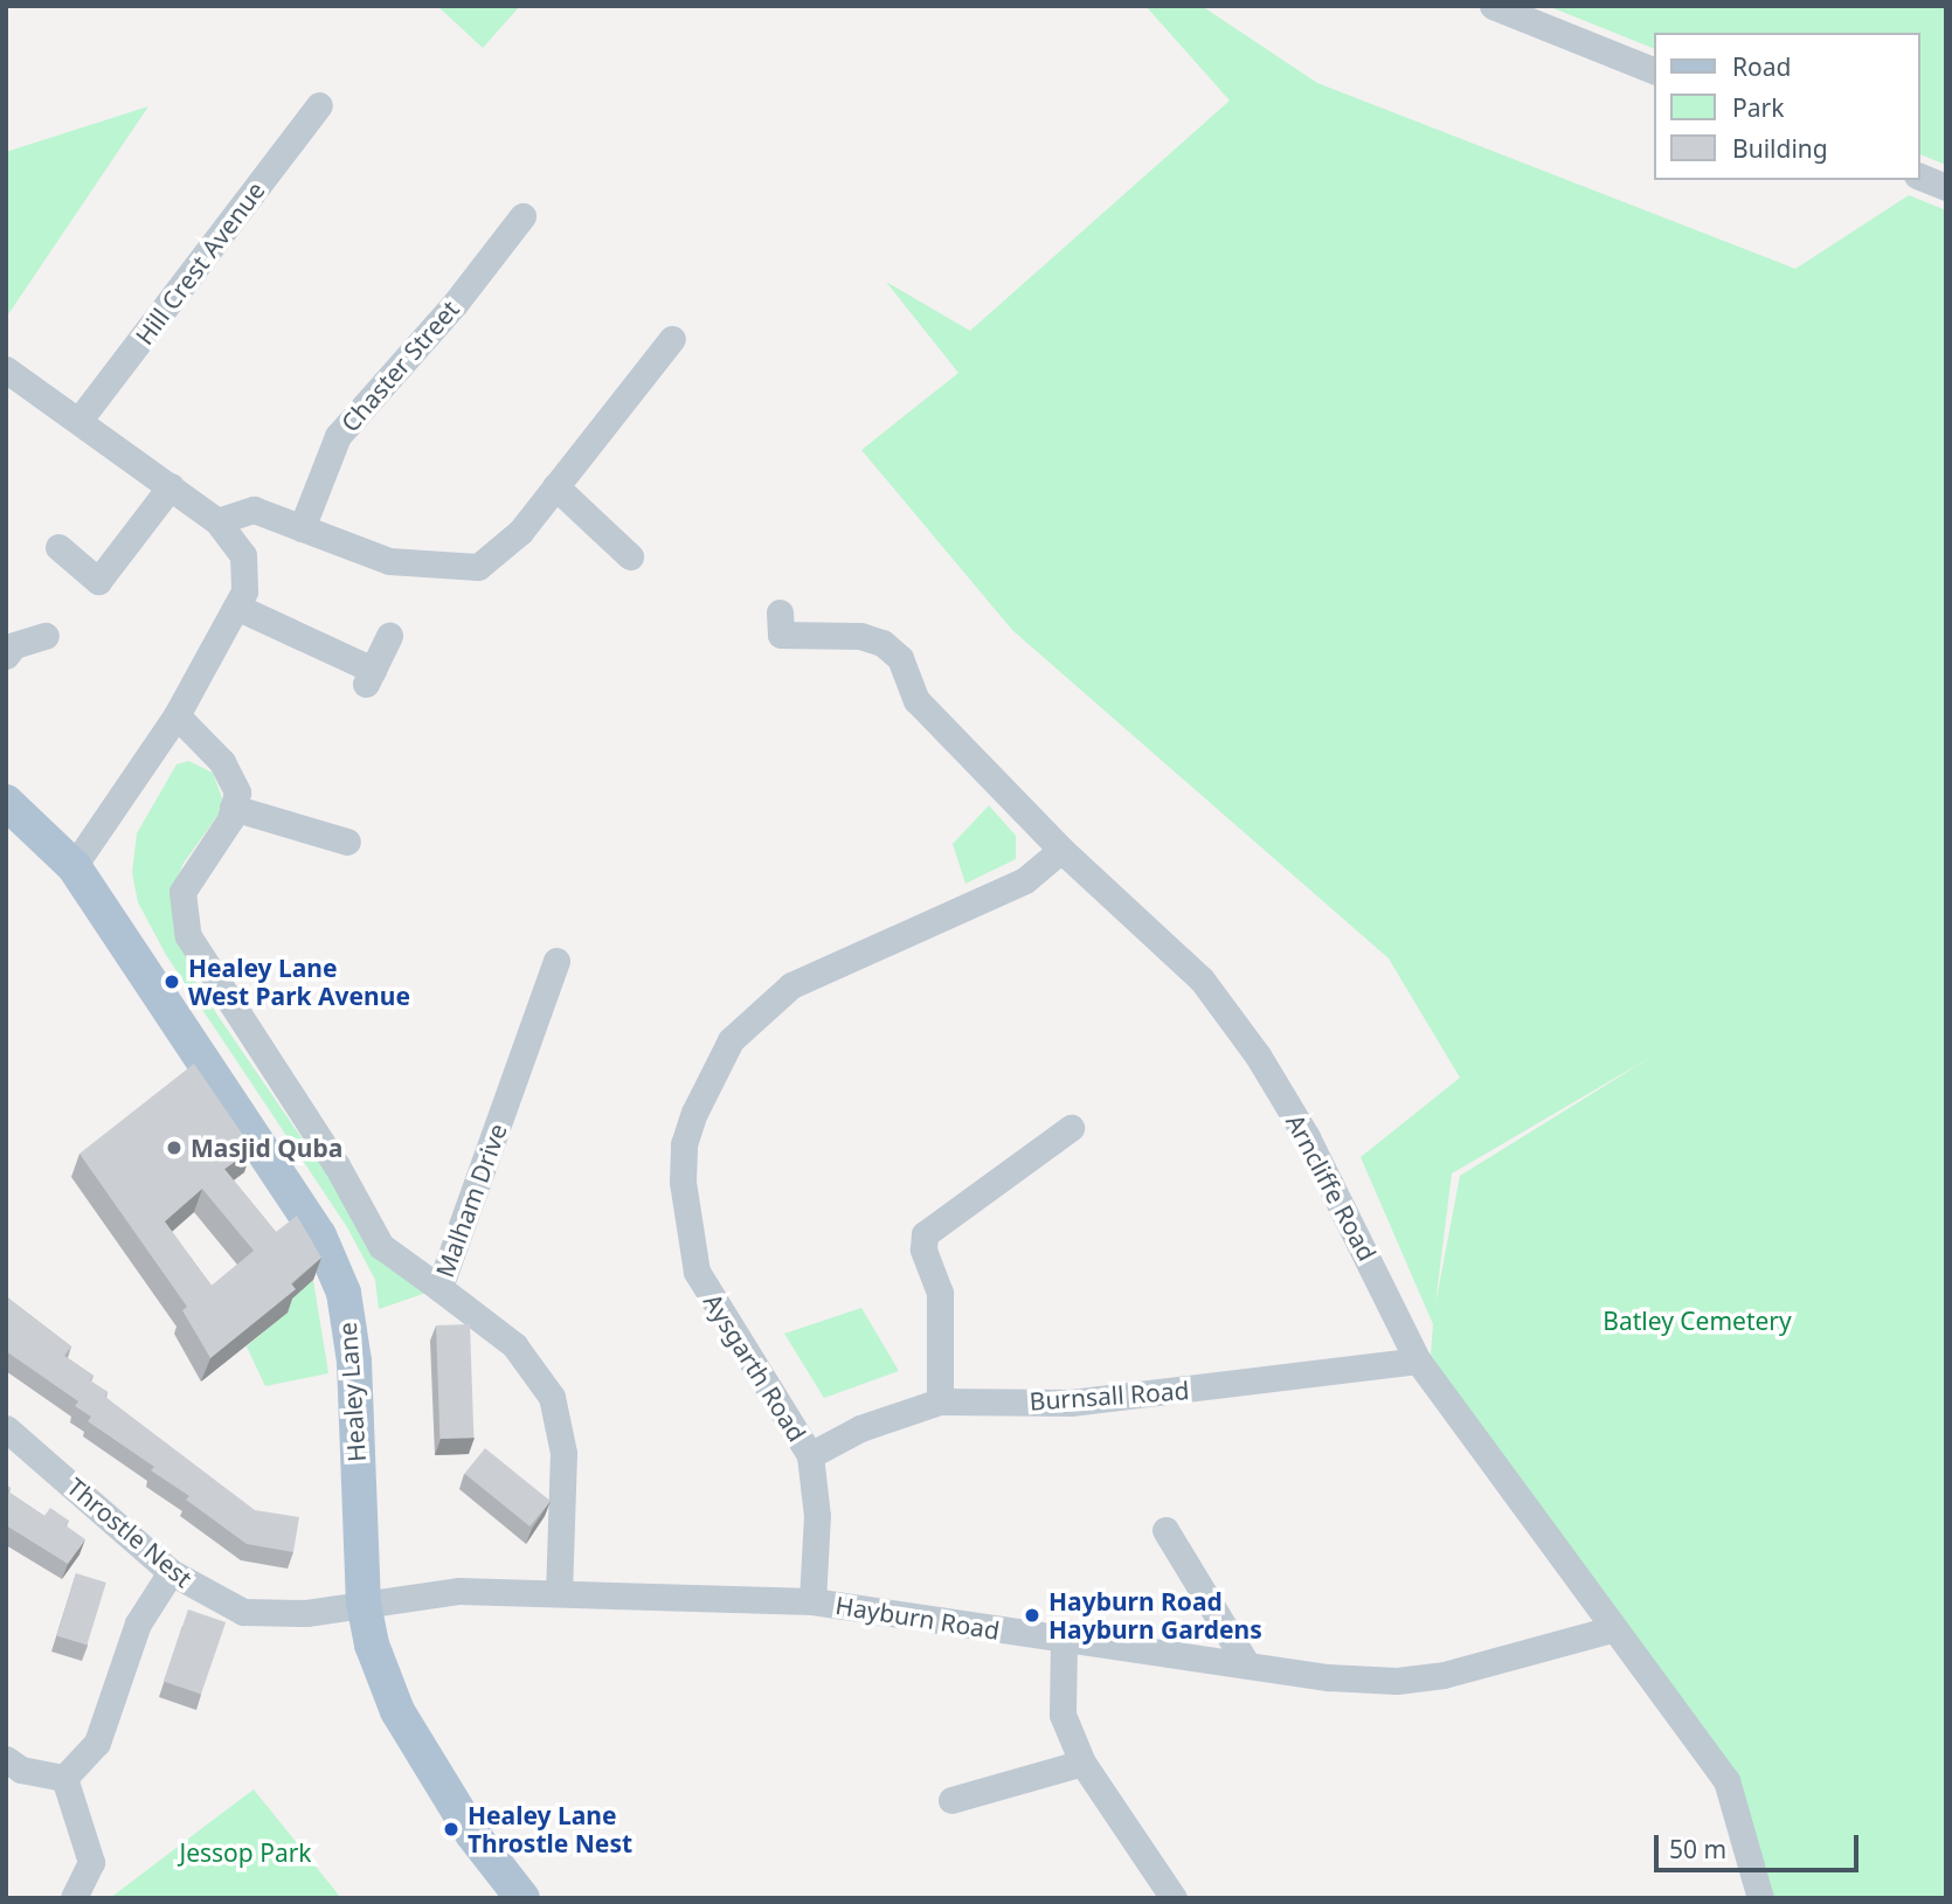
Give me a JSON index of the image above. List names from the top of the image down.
{
  "streets": {
    "main road": ["Healey Lane"],
    "street": [
      "Hill Crest Avenue",
      "Chaster Street",
      "Arncliffe Road",
      "Malham Drive",
      "Aysgarth Road",
      "Burnsall Road",
      "Throstle Nest",
      "Hayburn Road"
    ]
  },
  "crossings": [
    ["Arncliffe Road", "Aysgarth Road"],
    ["Arncliffe Road", "Burnsall Road"],
    ["Arncliffe Road", "Hayburn Road"],
    ["Malham Drive", "Hayburn Road"],
    ["Aysgarth Road", "Burnsall Road"],
    ["Aysgarth Road", "Hayburn Road"],
    ["Healey Lane", "Throstle Nest"],
    ["Healey Lane", "Hayburn Road"],
    ["Throstle Nest", "Hayburn Road"]
  ],
  "parks": ["Batley Cemetery", "Jessop Park"],
  "places": [
    "Healey Lane West Park Avenue",
    "Masjid Quba",
    "Hayburn Road Hayburn Gardens",
    "Healey Lane Throstle Nest"
  ],
  "legend": ["Road", "Park", "Building"],
  "scale_bar": "50 m"
}
